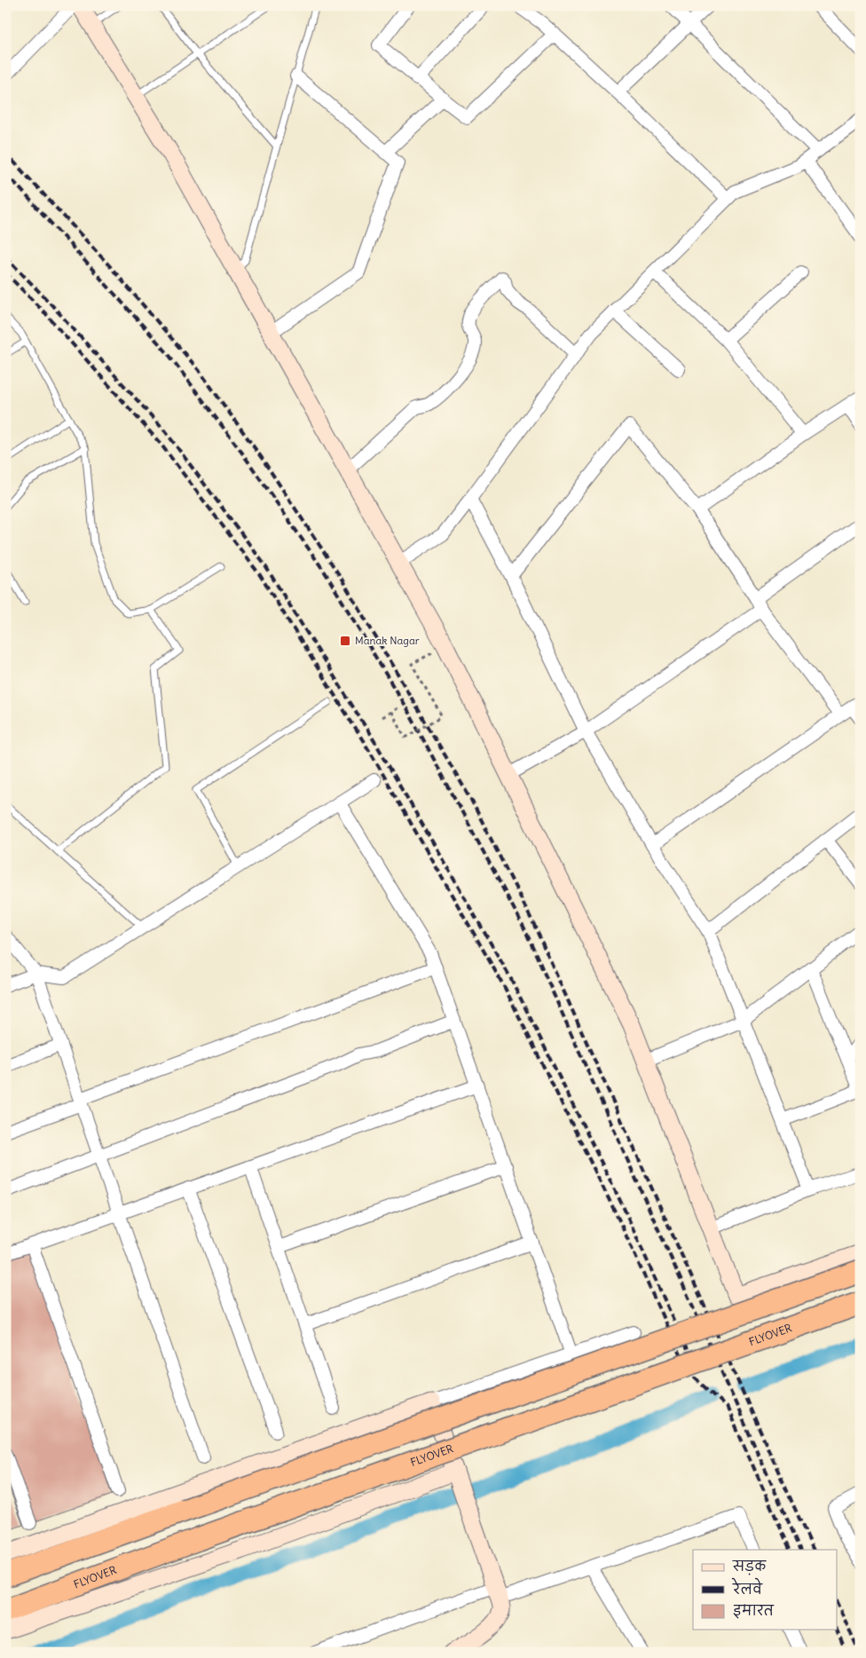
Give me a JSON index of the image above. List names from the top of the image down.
{
  "streets": {
    "highway": ["FLYOVER"]
  },
  "places": {
    "transit": ["Manak Nagar"]
  },
  "legend": ["सड़क", "रेलवे", "इमारत"]
}
